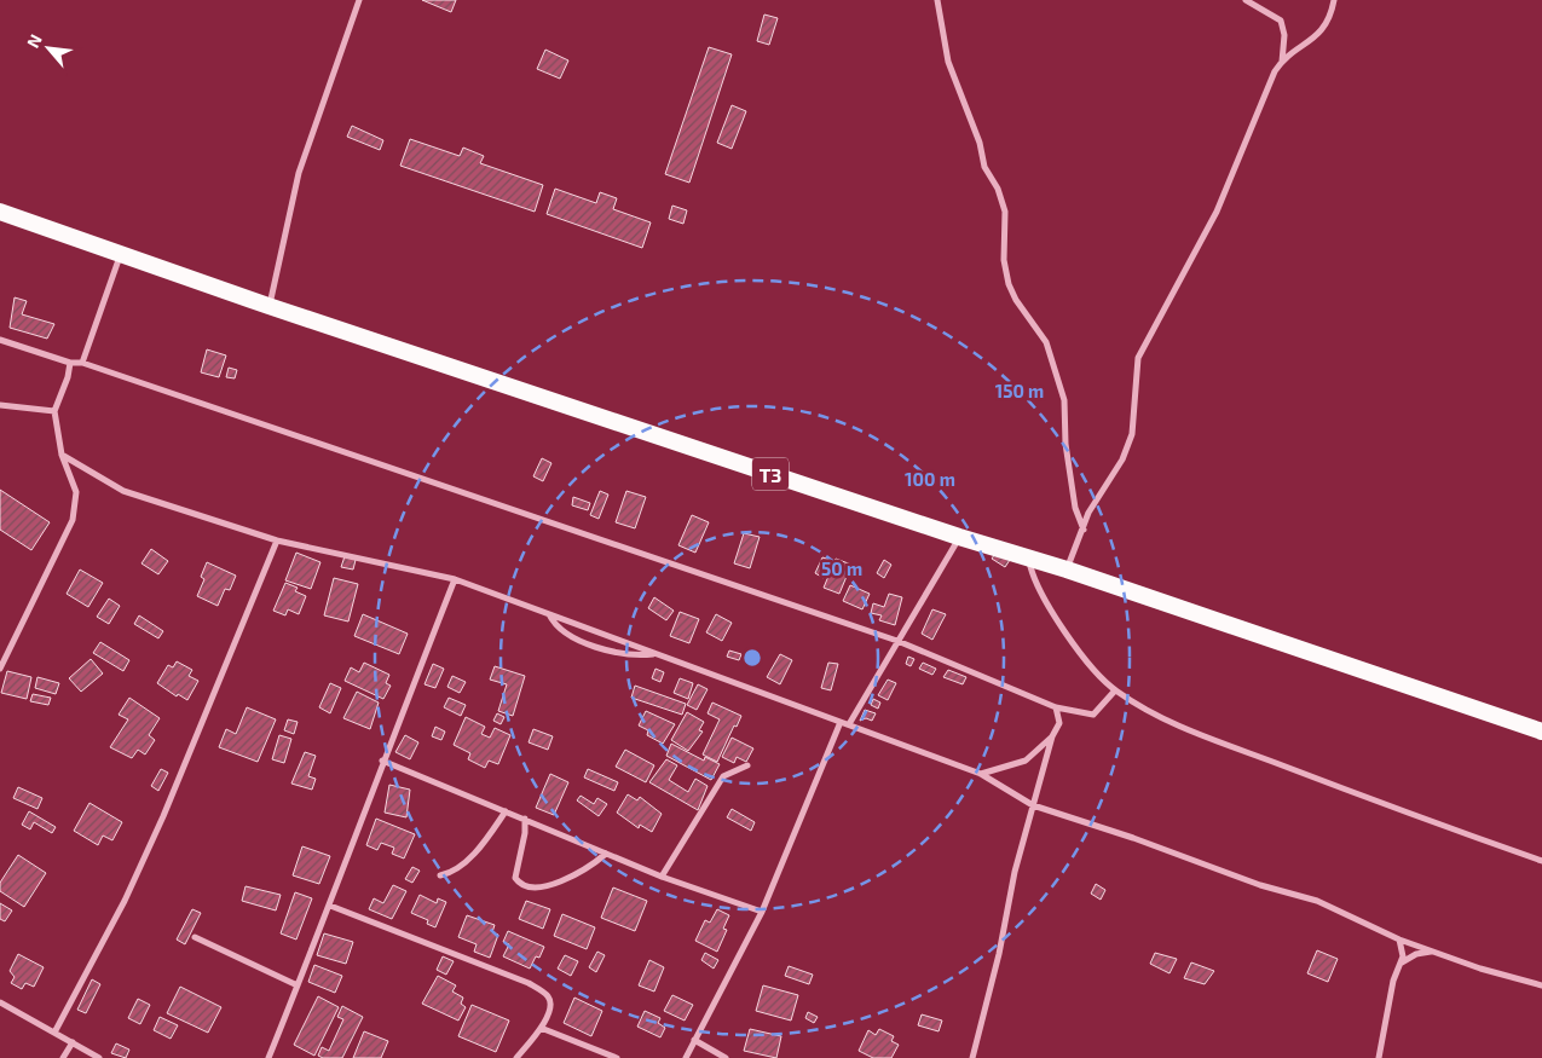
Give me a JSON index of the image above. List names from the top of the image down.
{
  "streets": {
    "highway": ["T3"]
  },
  "north": "top left",
  "rings": ["150 m", "100 m", "50 m"]
}
